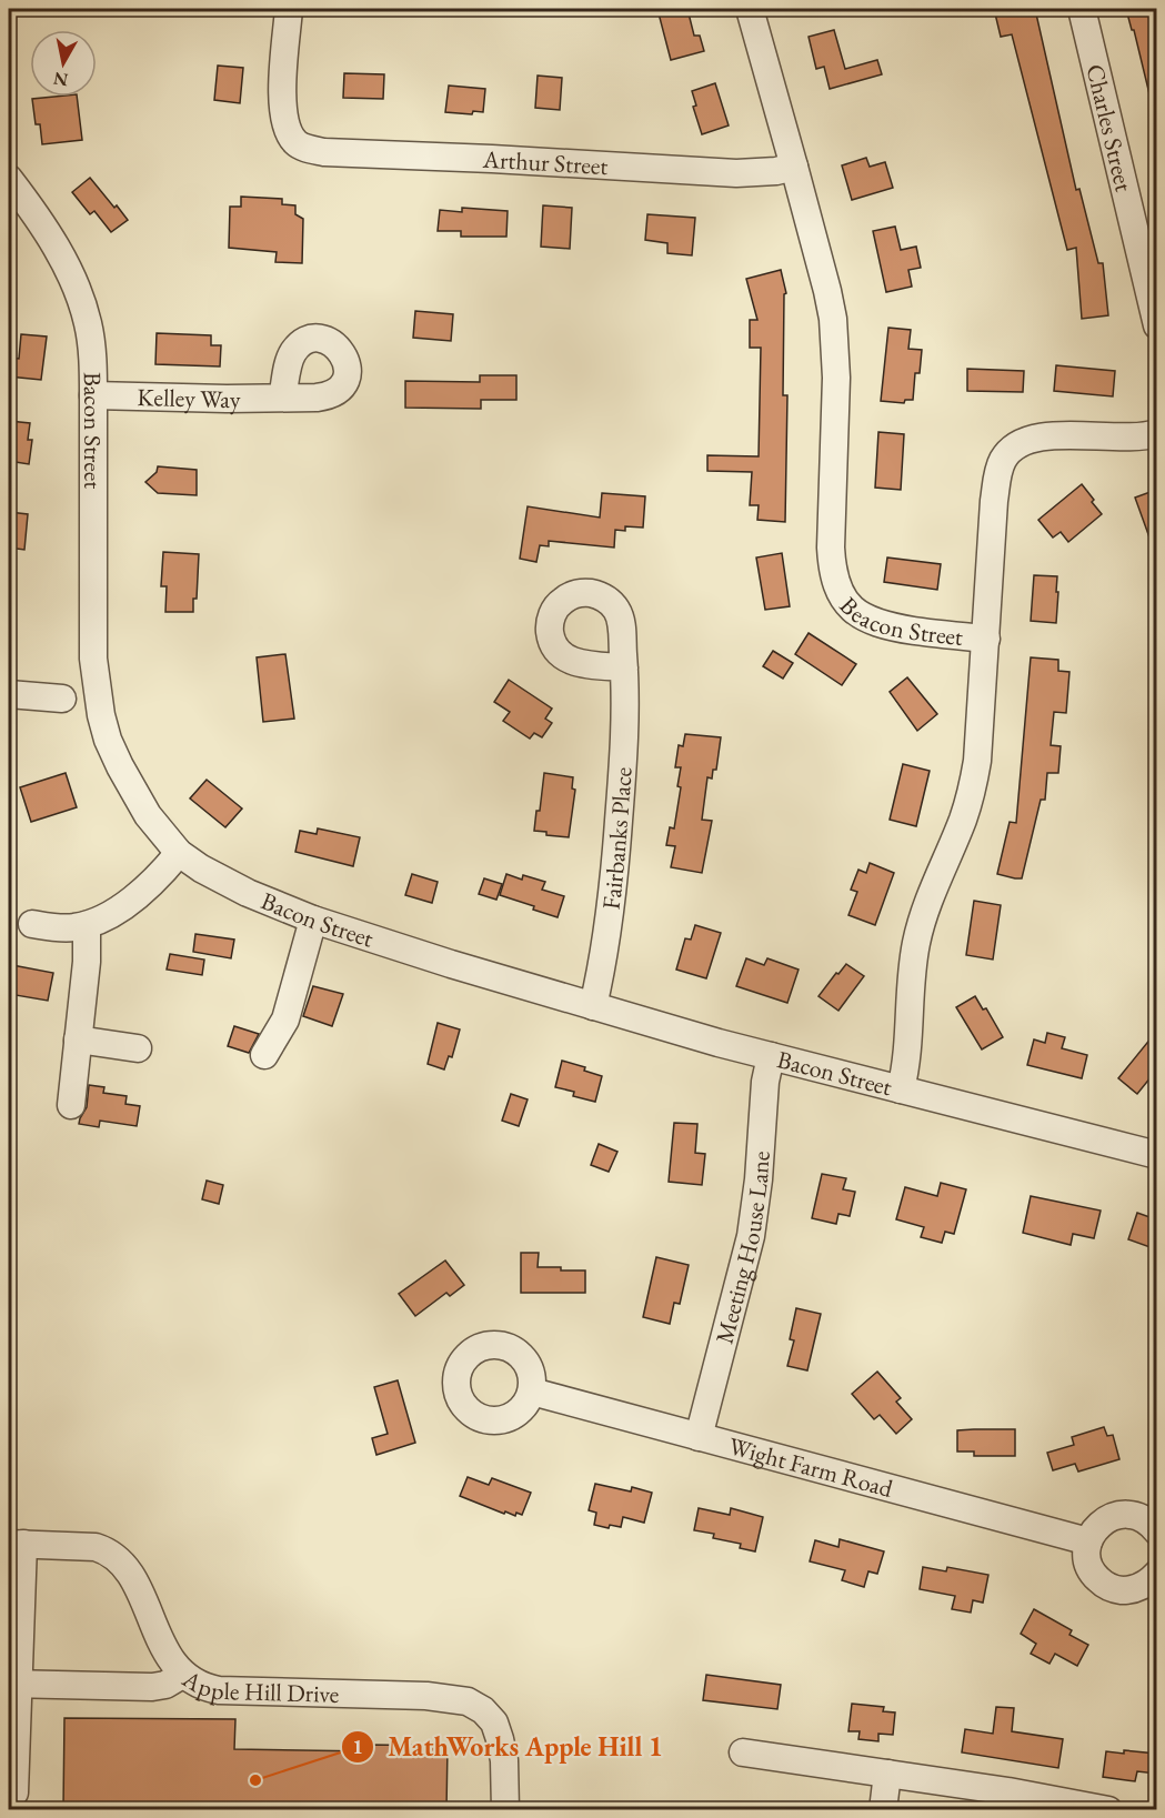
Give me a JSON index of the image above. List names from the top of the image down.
{
  "streets": {
    "street": [
      "Charles Street",
      "Arthur Street",
      "Kelley Way",
      "Bacon Street",
      "Beacon Street",
      "Fairbanks Place",
      "Meeting House Lane",
      "Wight Farm Road",
      "Apple Hill Drive"
    ]
  },
  "crossings": [
    ["Arthur Street", "Beacon Street"],
    ["Kelley Way", "Bacon Street"],
    ["Bacon Street", "Beacon Street"],
    ["Bacon Street", "Fairbanks Place"],
    ["Bacon Street", "Meeting House Lane"],
    ["Meeting House Lane", "Wight Farm Road"]
  ],
  "places": ["MathWorks Apple Hill 1"],
  "north": "bottom"
}
